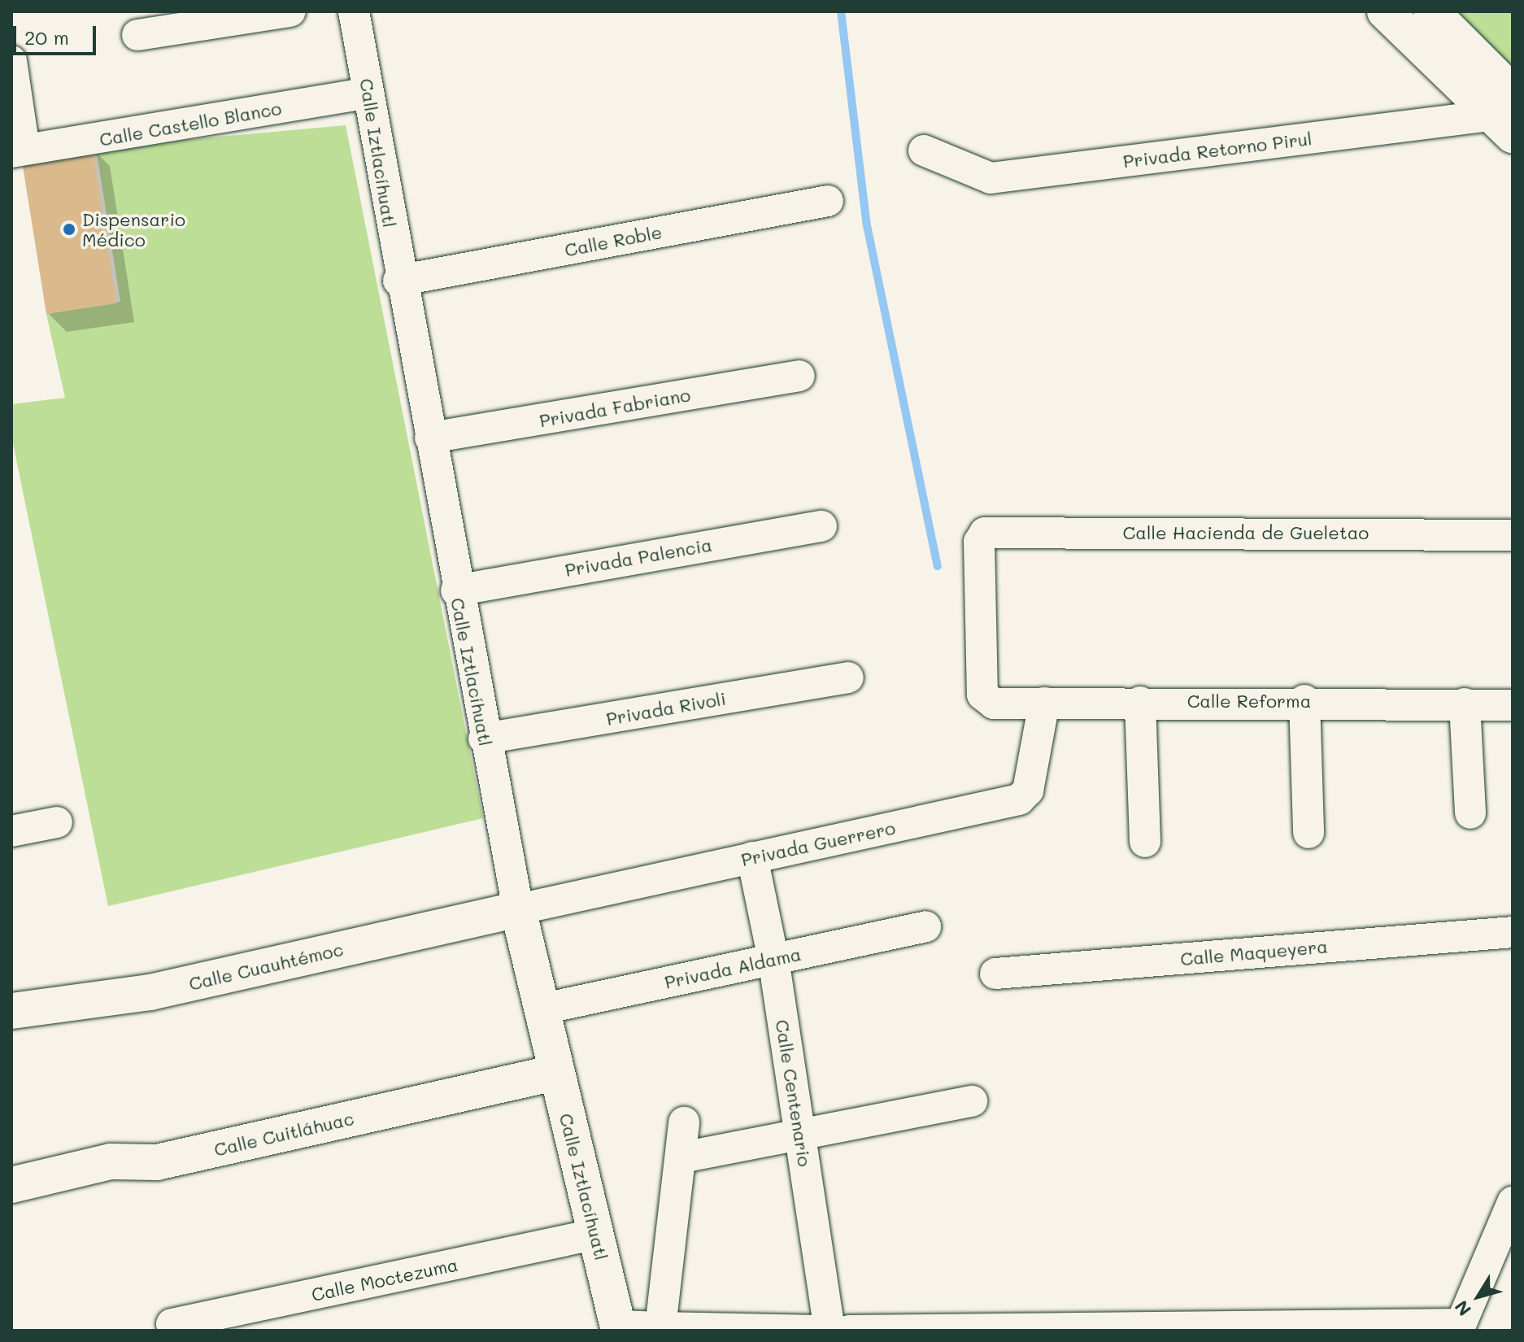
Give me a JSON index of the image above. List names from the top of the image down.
{
  "streets": {
    "street": [
      "Calle Castello Blanco",
      "Privada Retorno Pirul",
      "Calle Iztlacíhuatl",
      "Calle Roble",
      "Privada Fabriano",
      "Calle Hacienda de Gueletao",
      "Privada Palencia",
      "Calle Reforma",
      "Privada Rivoli",
      "Privada Guerrero",
      "Calle Maqueyera",
      "Calle Cuauhtémoc",
      "Privada Aldama",
      "Calle Centenario",
      "Calle Cuitláhuac",
      "Calle Moctezuma"
    ]
  },
  "crossings": [
    ["Calle Castello Blanco", "Calle Iztlacíhuatl"],
    ["Calle Iztlacíhuatl", "Calle Roble"],
    ["Calle Iztlacíhuatl", "Privada Fabriano"],
    ["Calle Iztlacíhuatl", "Privada Palencia"],
    ["Calle Iztlacíhuatl", "Privada Rivoli"],
    ["Calle Iztlacíhuatl", "Privada Guerrero"],
    ["Calle Iztlacíhuatl", "Calle Cuauhtémoc"],
    ["Calle Iztlacíhuatl", "Privada Aldama"],
    ["Calle Iztlacíhuatl", "Calle Cuitláhuac"],
    ["Calle Iztlacíhuatl", "Calle Moctezuma"],
    ["Calle Hacienda de Gueletao", "Calle Reforma"],
    ["Calle Reforma", "Privada Guerrero"],
    ["Privada Guerrero", "Calle Cuauhtémoc"],
    ["Privada Guerrero", "Calle Centenario"],
    ["Privada Aldama", "Calle Centenario"]
  ],
  "places": ["Dispensario Médico"],
  "scale_bar": "20 m",
  "north": "bottom left"
}
